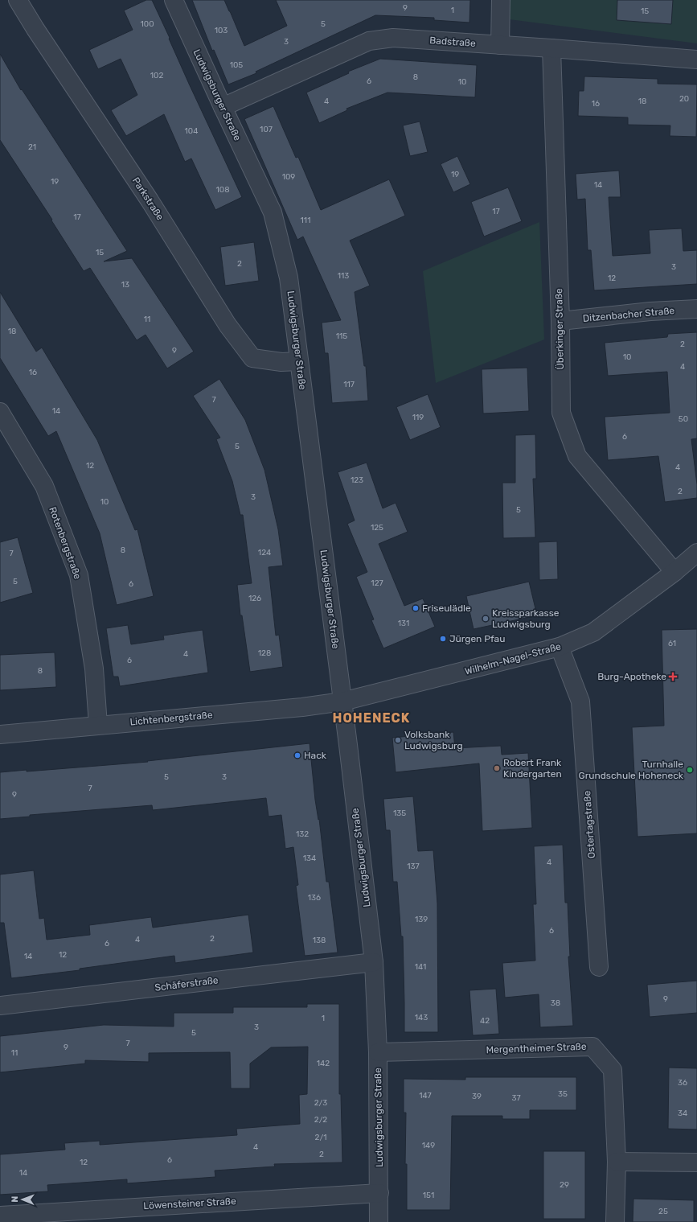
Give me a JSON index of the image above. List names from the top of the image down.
{
  "streets": {
    "street": [
      "Badstraße",
      "Ludwigsburger Straße",
      "Parkstraße",
      "Ditzenbacher Straße",
      "Überkinger Straße",
      "Rotenbergstraße",
      "Wilhelm-Nagel-Straße",
      "Lichtenbergstraße",
      "Ostertagstraße",
      "Schäferstraße",
      "Mergentheimer Straße",
      "Löwensteiner Straße"
    ]
  },
  "crossings": [
    ["Badstraße", "Ludwigsburger Straße"],
    ["Badstraße", "Überkinger Straße"],
    ["Ludwigsburger Straße", "Parkstraße"],
    ["Ludwigsburger Straße", "Wilhelm-Nagel-Straße"],
    ["Ludwigsburger Straße", "Lichtenbergstraße"],
    ["Ludwigsburger Straße", "Schäferstraße"],
    ["Ludwigsburger Straße", "Mergentheimer Straße"],
    ["Ludwigsburger Straße", "Löwensteiner Straße"],
    ["Ditzenbacher Straße", "Überkinger Straße"],
    ["Überkinger Straße", "Wilhelm-Nagel-Straße"],
    ["Rotenbergstraße", "Lichtenbergstraße"],
    ["Wilhelm-Nagel-Straße", "Lichtenbergstraße"],
    ["Wilhelm-Nagel-Straße", "Ostertagstraße"]
  ],
  "districts": ["HOHENECK"],
  "places": {
    "other": [
      "Friseulädle",
      "Kreissparkasse Ludwigsburg",
      "Jürgen Pfau",
      "Volksbank Ludwigsburg",
      "Hack",
      "Robert Frank Kindergarten",
      "Turnhalle Grundschule Hoheneck"
    ],
    "health": ["Burg-Apotheke"]
  },
  "house_numbers": [
    "9",
    "1",
    "15",
    "100",
    "5",
    "103",
    "3",
    "105",
    "102",
    "8",
    "6",
    "10",
    "20",
    "4",
    "18",
    "16",
    "107",
    "104",
    "21",
    "19",
    "109",
    "19",
    "14",
    "108",
    "17",
    "17",
    "111",
    "15",
    "2",
    "3",
    "113",
    "12",
    "13",
    "11",
    "18",
    "115",
    "2",
    "9",
    "10",
    "4",
    "16",
    "117",
    "7",
    "14",
    "119",
    "50",
    "6",
    "5",
    "12",
    "4",
    "123",
    "2",
    "3",
    "10",
    "5",
    "125",
    "8",
    "124",
    "7",
    "5",
    "127",
    "6",
    "126",
    "131",
    "61",
    "128",
    "4",
    "6",
    "8",
    "5",
    "3",
    "7",
    "9",
    "135",
    "132",
    "134",
    "4",
    "137",
    "136",
    "139",
    "6",
    "2",
    "4",
    "138",
    "6",
    "12",
    "14",
    "141",
    "9",
    "38",
    "143",
    "1",
    "42",
    "3",
    "5",
    "7",
    "9",
    "11",
    "142",
    "36",
    "35",
    "147",
    "39",
    "37",
    "2/3",
    "34",
    "2/2",
    "2/1",
    "149",
    "4",
    "2",
    "6",
    "12",
    "14",
    "29",
    "151",
    "25"
  ],
  "north": "left"
}
